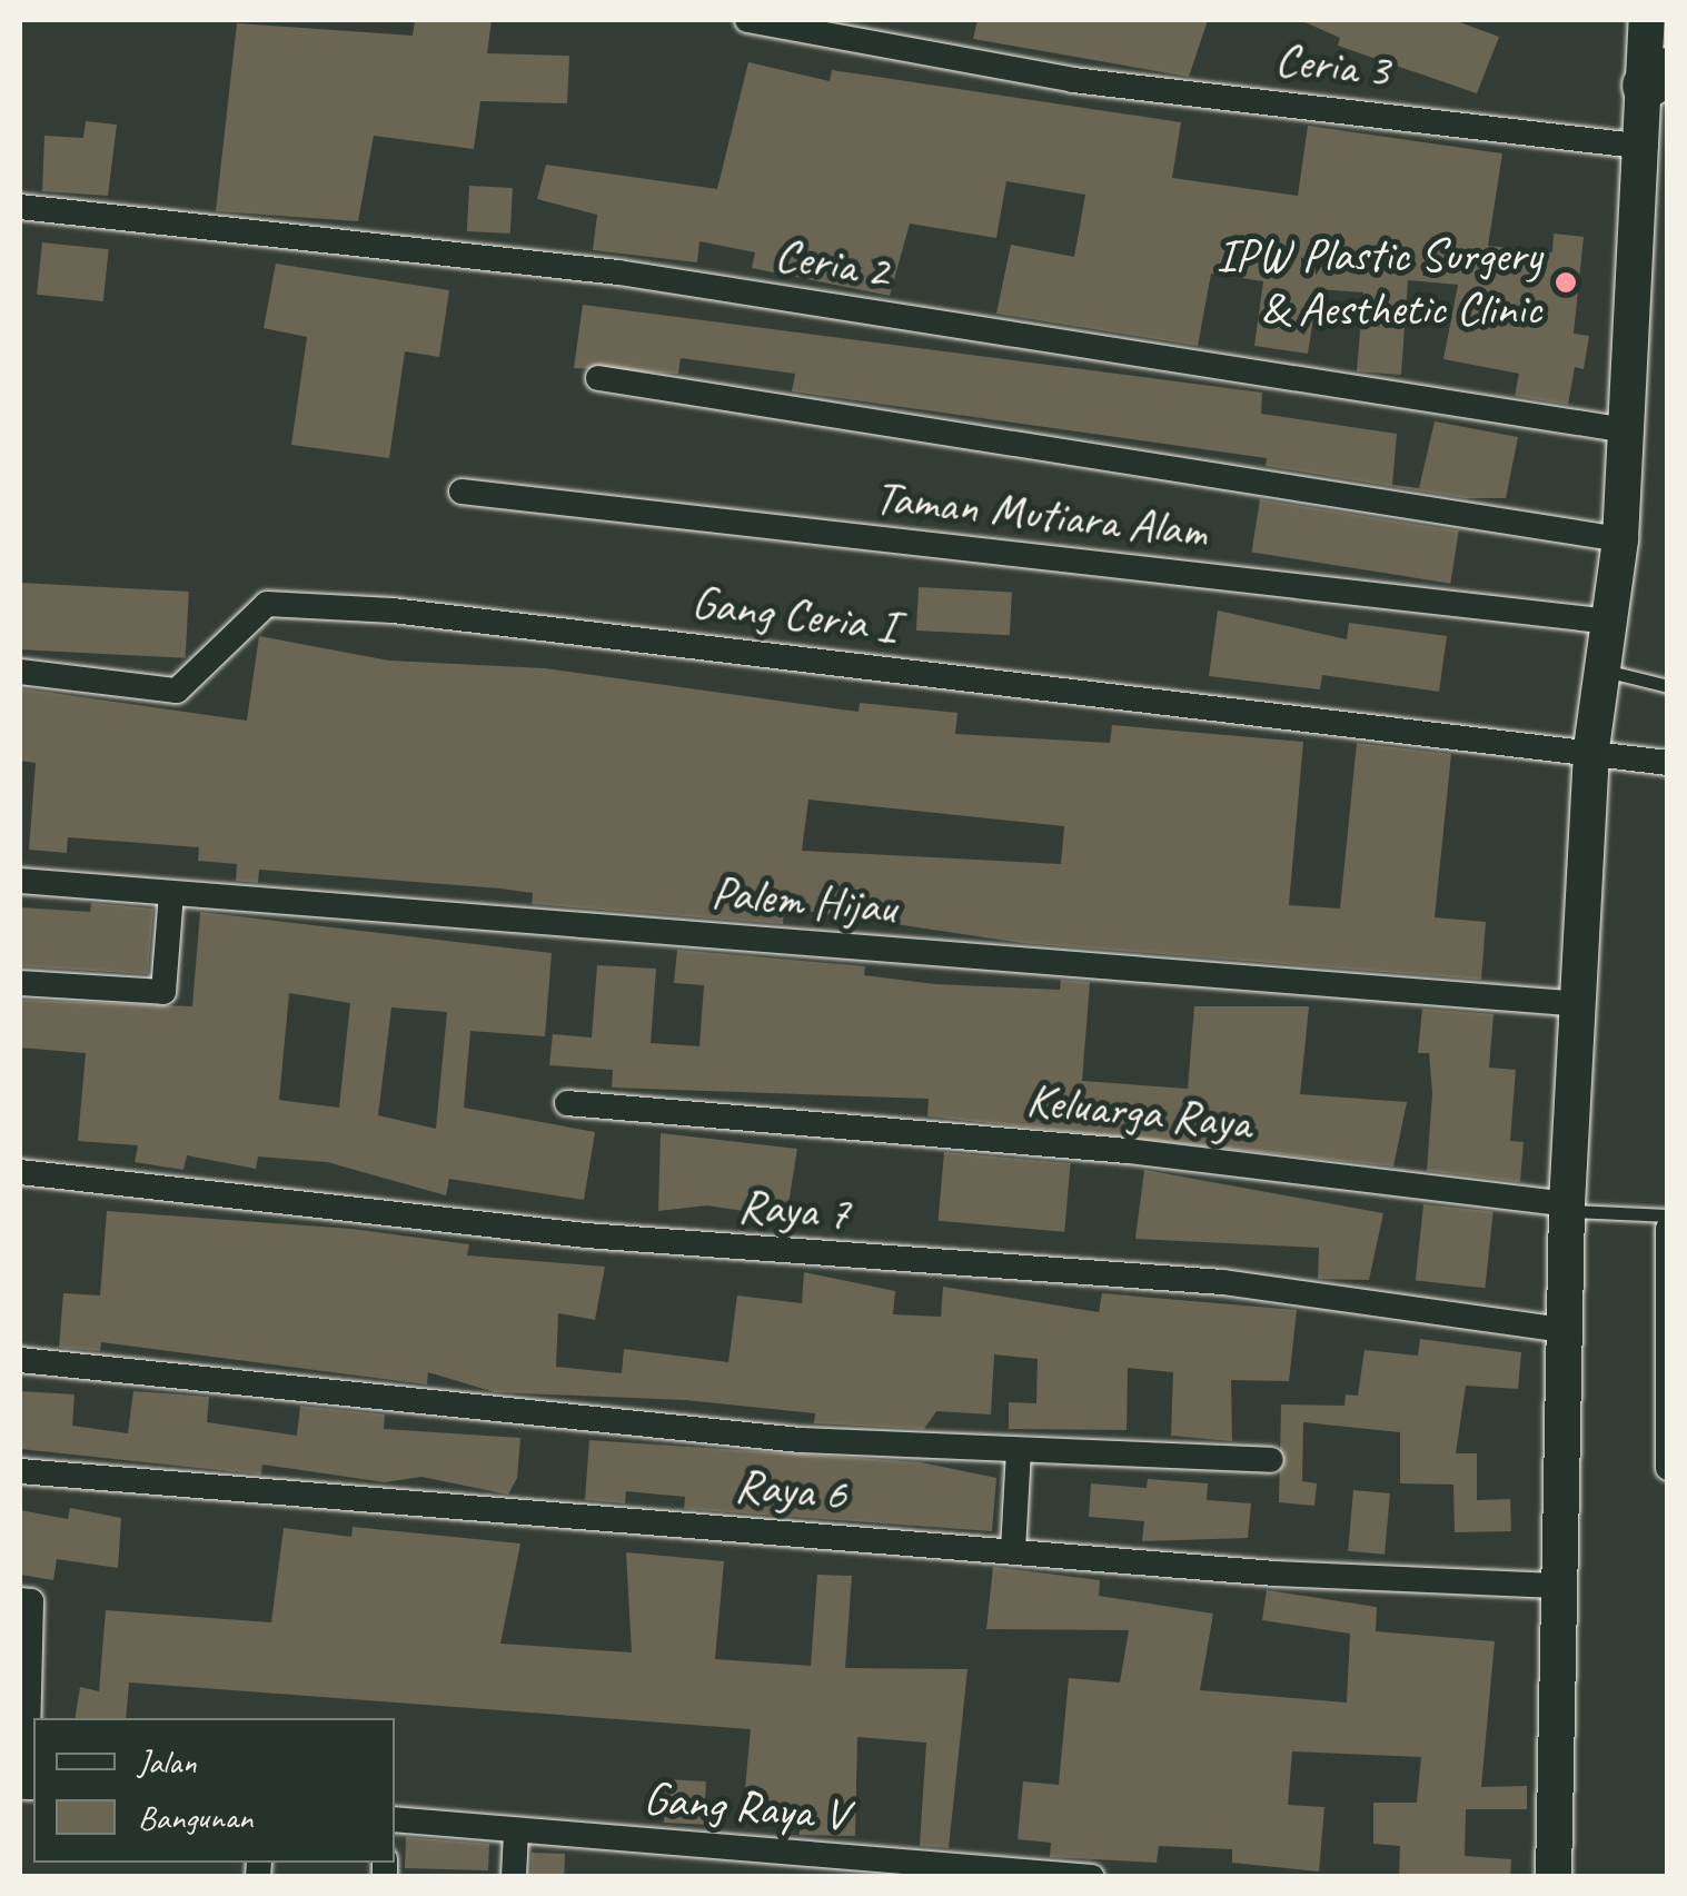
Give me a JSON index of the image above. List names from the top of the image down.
{
  "streets": {
    "street": [
      "Ceria 3",
      "Ceria 2",
      "Taman Mutiara Alam",
      "Gang Ceria I",
      "Palem Hijau",
      "Keluarga Raya",
      "Raya 7",
      "Raya 6",
      "Gang Raya V"
    ]
  },
  "places": ["IPW Plastic Surgery & Aesthetic Clinic"],
  "legend": ["Jalan", "Bangunan"]
}
